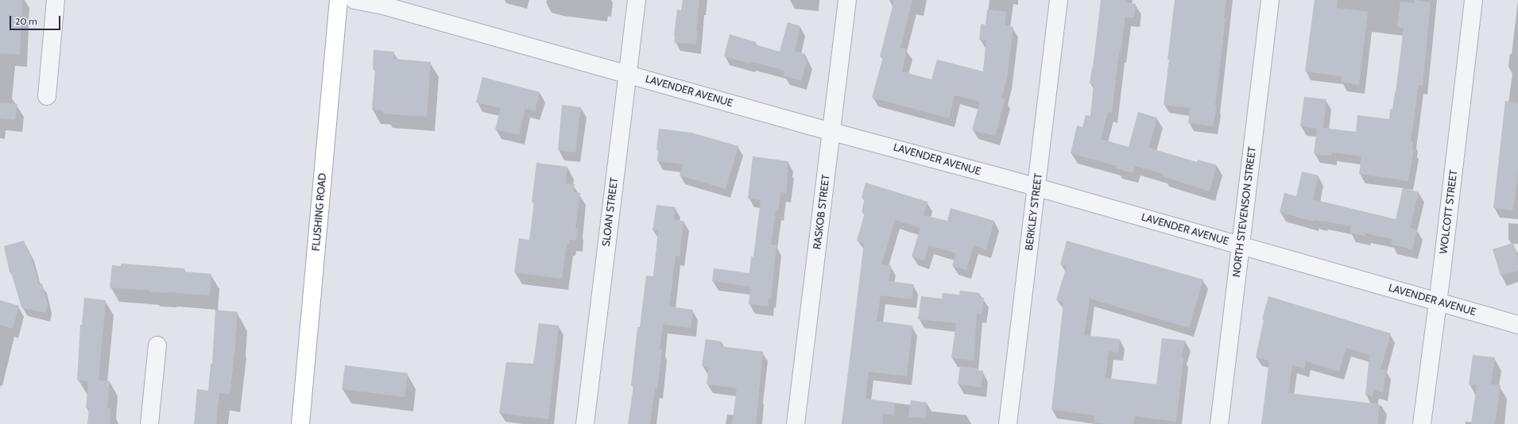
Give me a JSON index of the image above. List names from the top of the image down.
{
  "streets": {
    "main road": ["FLUSHING ROAD"],
    "street": [
      "LAVENDER AVENUE",
      "SLOAN STREET",
      "RASKOB STREET",
      "BERKLEY STREET",
      "NORTH STEVENSON STREET",
      "WOLCOTT STREET"
    ]
  },
  "crossings": [
    ["LAVENDER AVENUE", "SLOAN STREET"],
    ["LAVENDER AVENUE", "RASKOB STREET"],
    ["LAVENDER AVENUE", "BERKLEY STREET"],
    ["LAVENDER AVENUE", "NORTH STEVENSON STREET"],
    ["LAVENDER AVENUE", "WOLCOTT STREET"]
  ],
  "scale_bar": "20 m"
}
